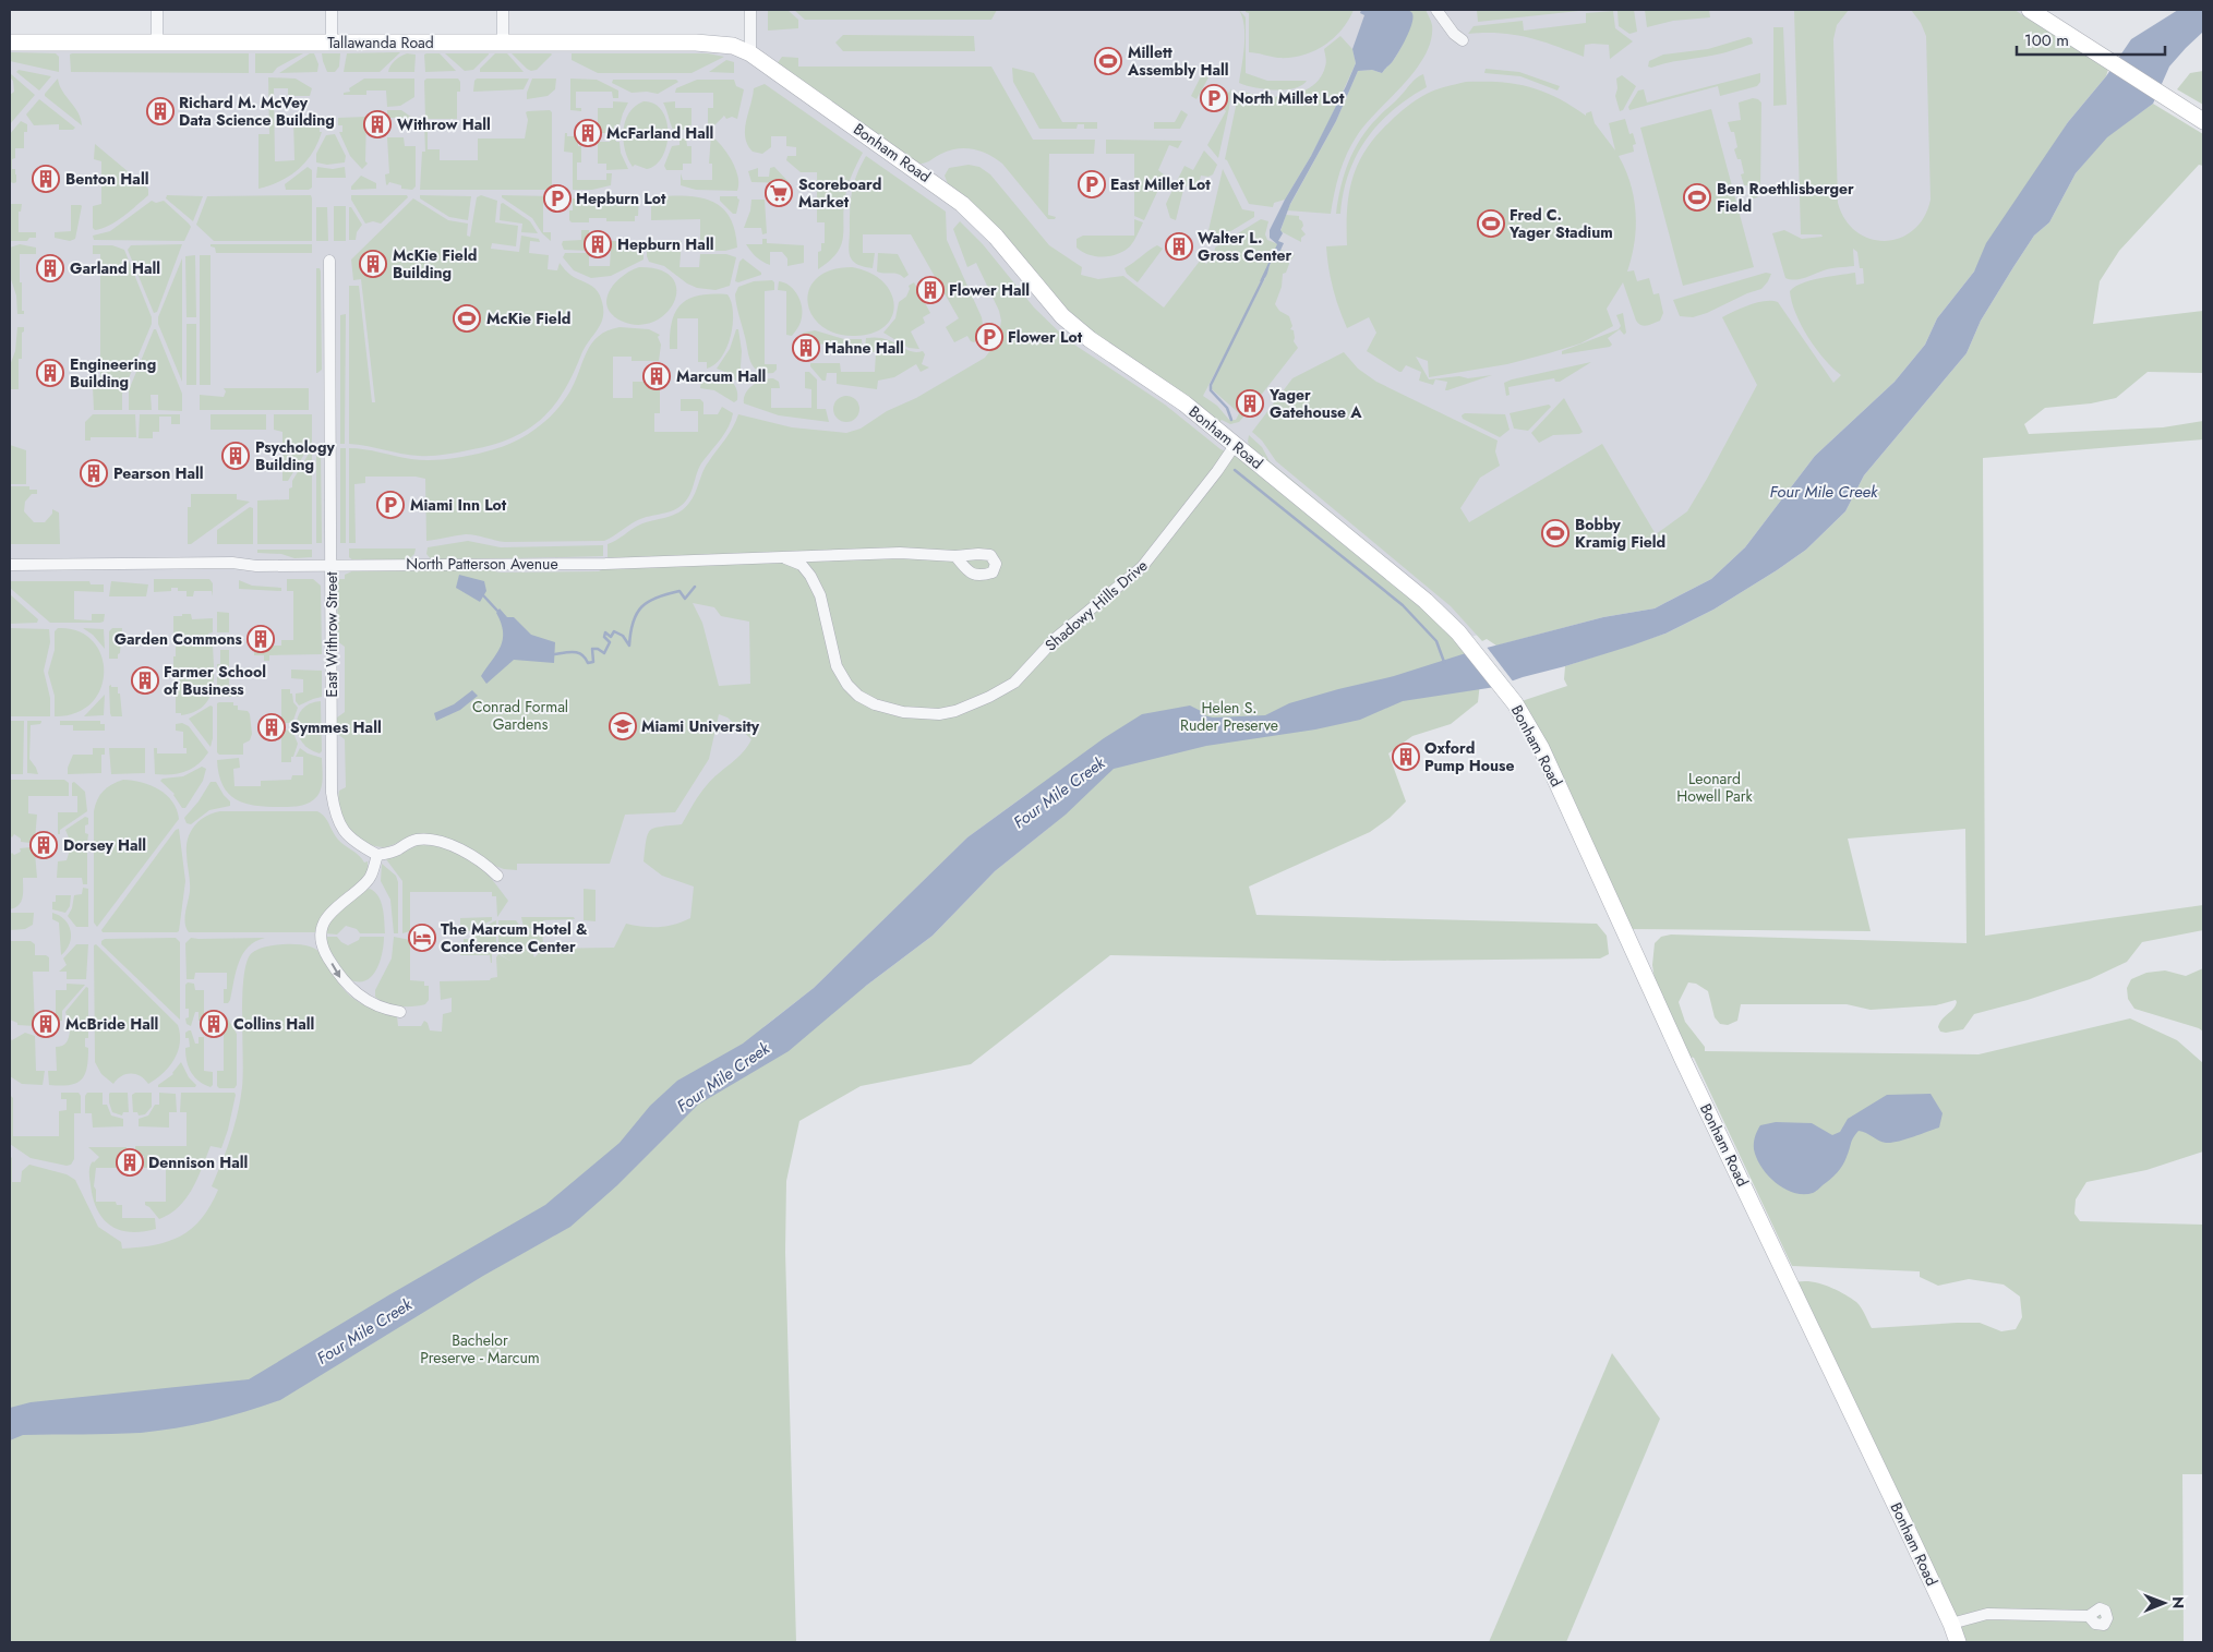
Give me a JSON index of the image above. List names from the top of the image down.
{
  "streets": {
    "street": [
      "Tallawanda Road",
      "Bonham Road",
      "North Patterson Avenue",
      "Shadowy Hills Drive",
      "East Withrow Street"
    ]
  },
  "crossings": [
    ["Tallawanda Road", "Bonham Road"],
    ["Bonham Road", "Shadowy Hills Drive"],
    ["North Patterson Avenue", "Shadowy Hills Drive"],
    ["North Patterson Avenue", "East Withrow Street"]
  ],
  "water": ["Four Mile Creek"],
  "parks": [
    "Conrad Formal Gardens",
    "Helen S. Ruder Preserve",
    "Leonard Howell Park",
    "Bachelor Preserve - Marcum"
  ],
  "places": {
    "sports": [
      "Millett Assembly Hall",
      "Ben Roethlisberger Field",
      "Fred C. Yager Stadium",
      "McKie Field",
      "Bobby Kramig Field"
    ],
    "parking": [
      "North Millet Lot",
      "East Millet Lot",
      "Hepburn Lot",
      "Flower Lot",
      "Miami Inn Lot"
    ],
    "building": [
      "Richard M. McVey Data Science Building",
      "Withrow Hall",
      "McFarland Hall",
      "Benton Hall",
      "Hepburn Hall",
      "Walter L. Gross Center",
      "McKie Field Building",
      "Garland Hall",
      "Flower Hall",
      "Hahne Hall",
      "Engineering Building",
      "Marcum Hall",
      "Yager Gatehouse A",
      "Psychology Building",
      "Pearson Hall",
      "Garden Commons",
      "Farmer School of Business",
      "Symmes Hall",
      "Oxford Pump House",
      "Dorsey Hall",
      "McBride Hall",
      "Collins Hall",
      "Dennison Hall"
    ],
    "supermarket": ["Scoreboard Market"],
    "school or university": ["Miami University"],
    "hotel": ["The Marcum Hotel & Conference Center"]
  },
  "scale_bar": "100 m",
  "north": "right"
}
